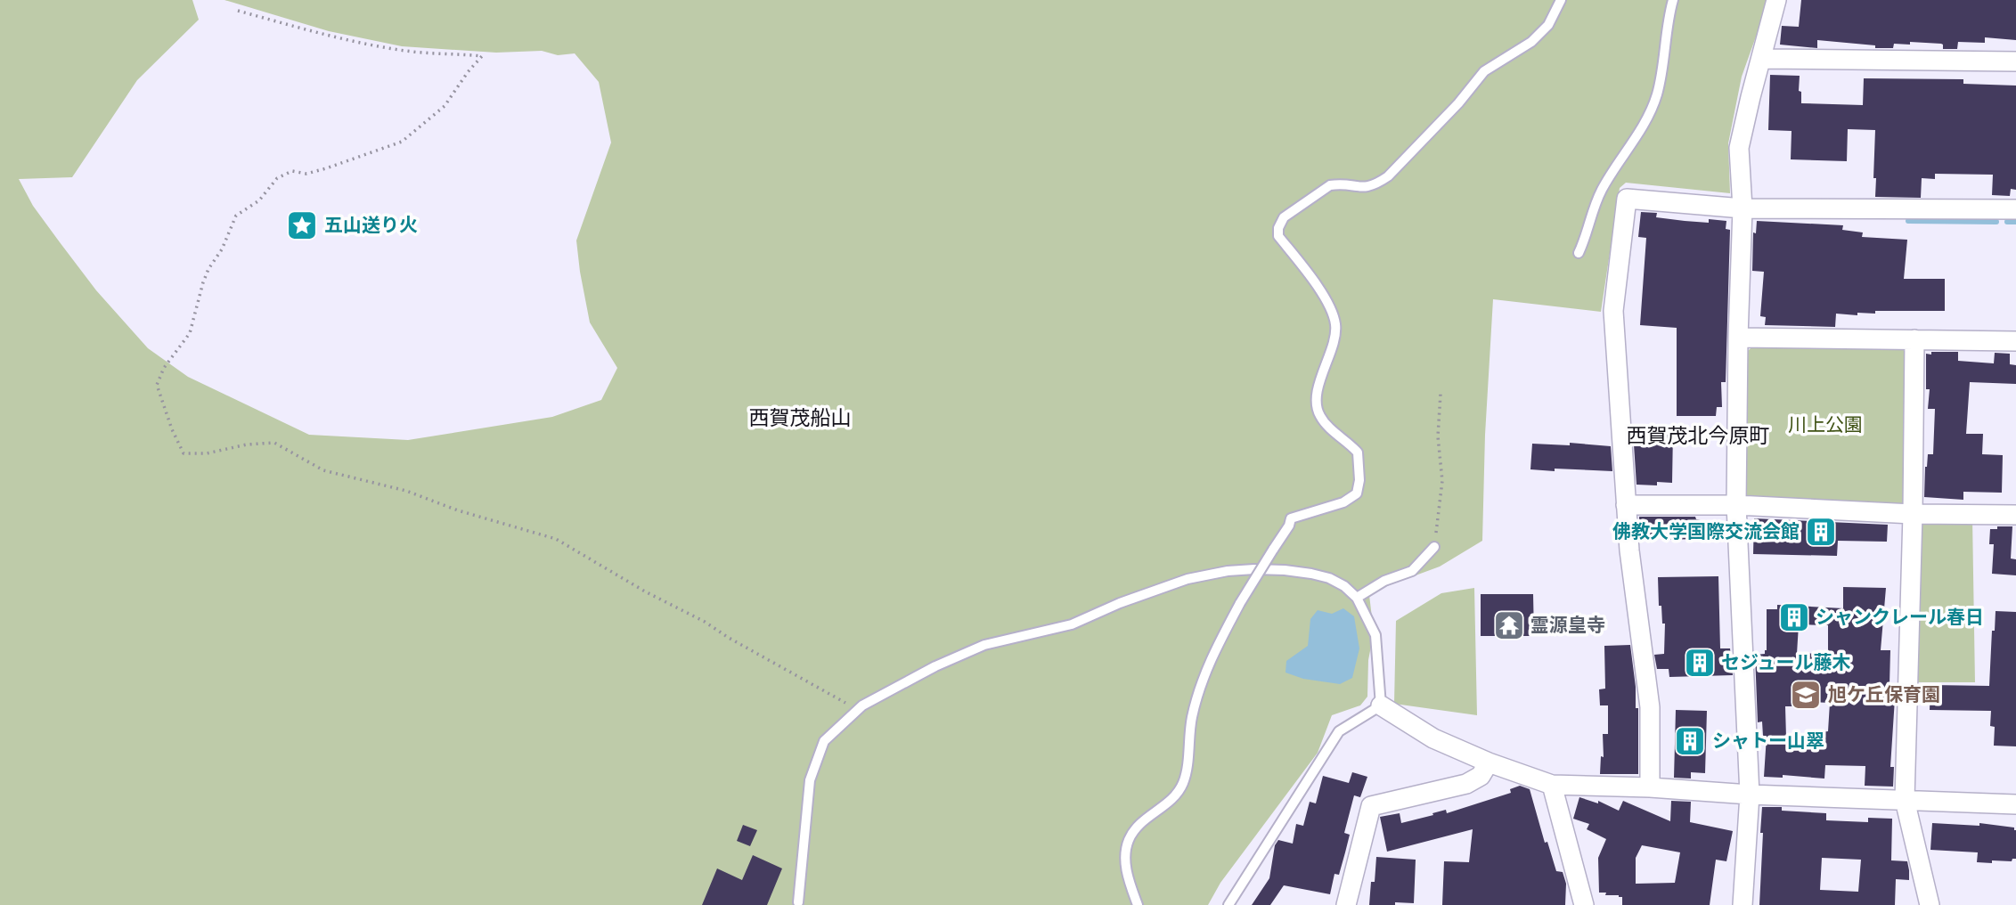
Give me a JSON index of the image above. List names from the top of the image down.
{
  "districts": ["西賀茂船山", "西賀茂北今原町"],
  "parks": ["川上公園"],
  "places": {
    "place": ["五山送り火"],
    "building": [
      "佛教大学国際交流会館",
      "シャンクレール春日",
      "セジュール藤木",
      "シャトー山翠"
    ],
    "temple": ["霊源皇寺"],
    "school or university": ["旭ケ丘保育園"]
  }
}
